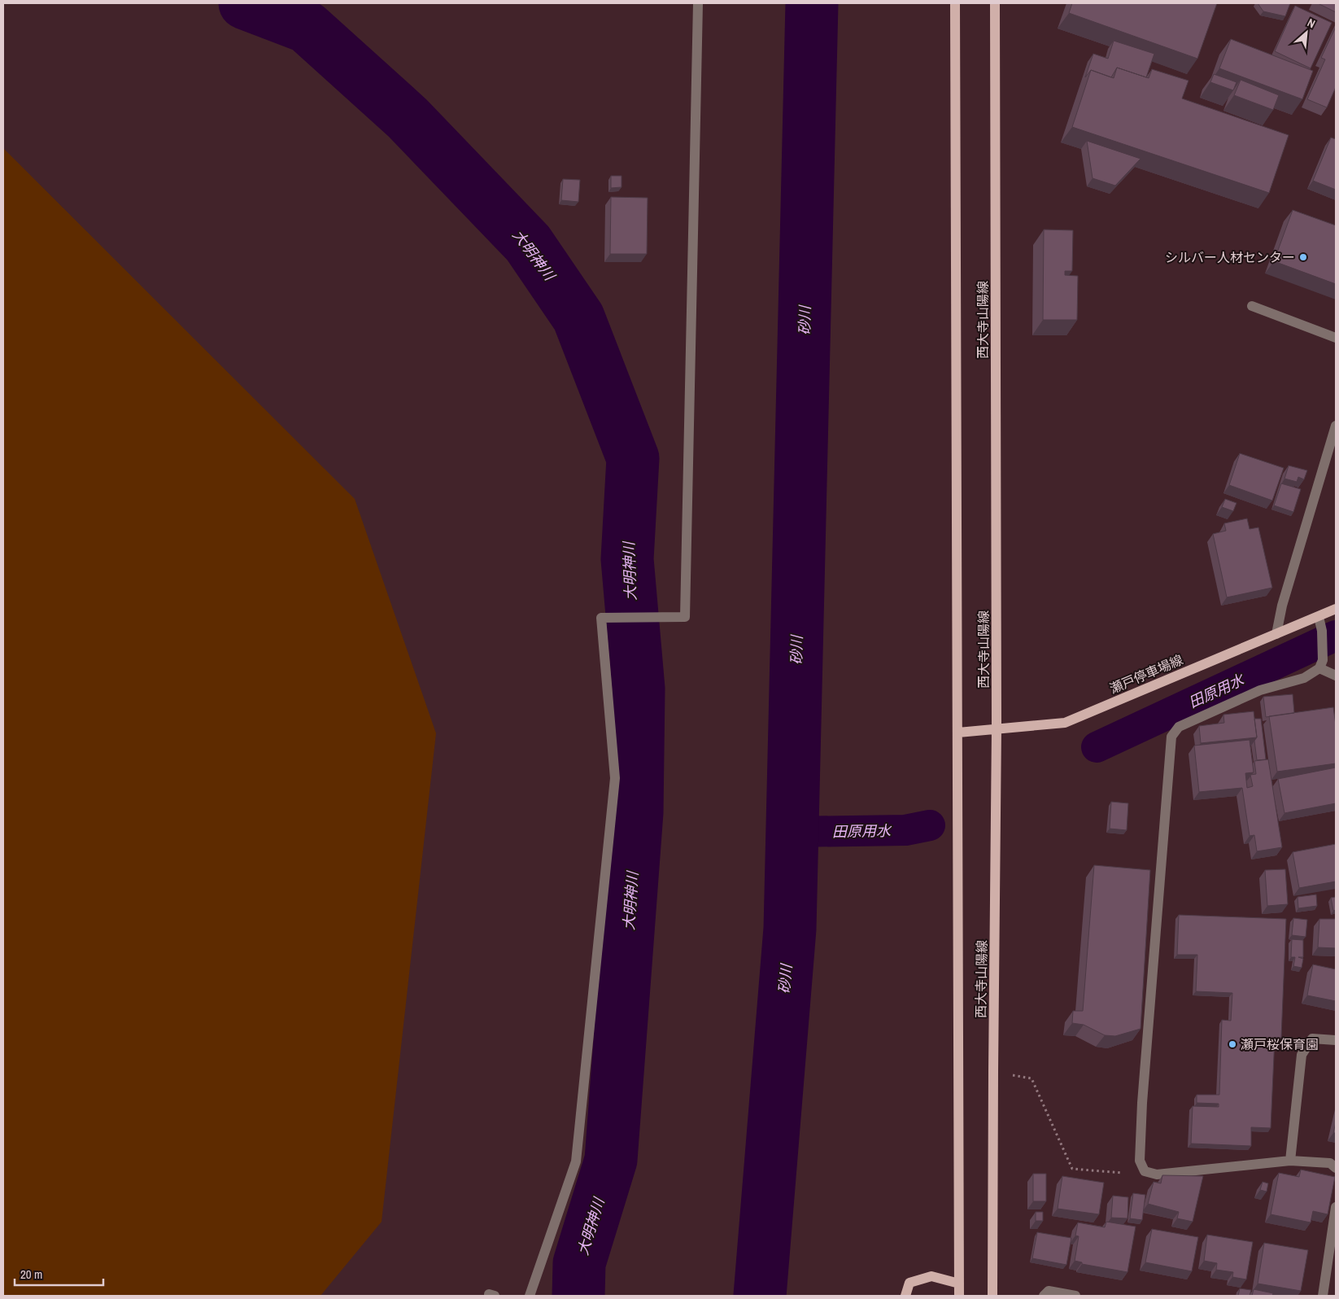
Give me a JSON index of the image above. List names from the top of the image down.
{
  "streets": {
    "main road": ["西大寺山陽線", "瀬戸停車場線"]
  },
  "crossings": [
    ["西大寺山陽線", "瀬戸停車場線"]
  ],
  "water": ["大明神川", "砂川", "田原用水"],
  "places": ["シルバー人材センター", "瀬戸桜保育園"],
  "scale_bar": "20 m",
  "north": "top right"
}
